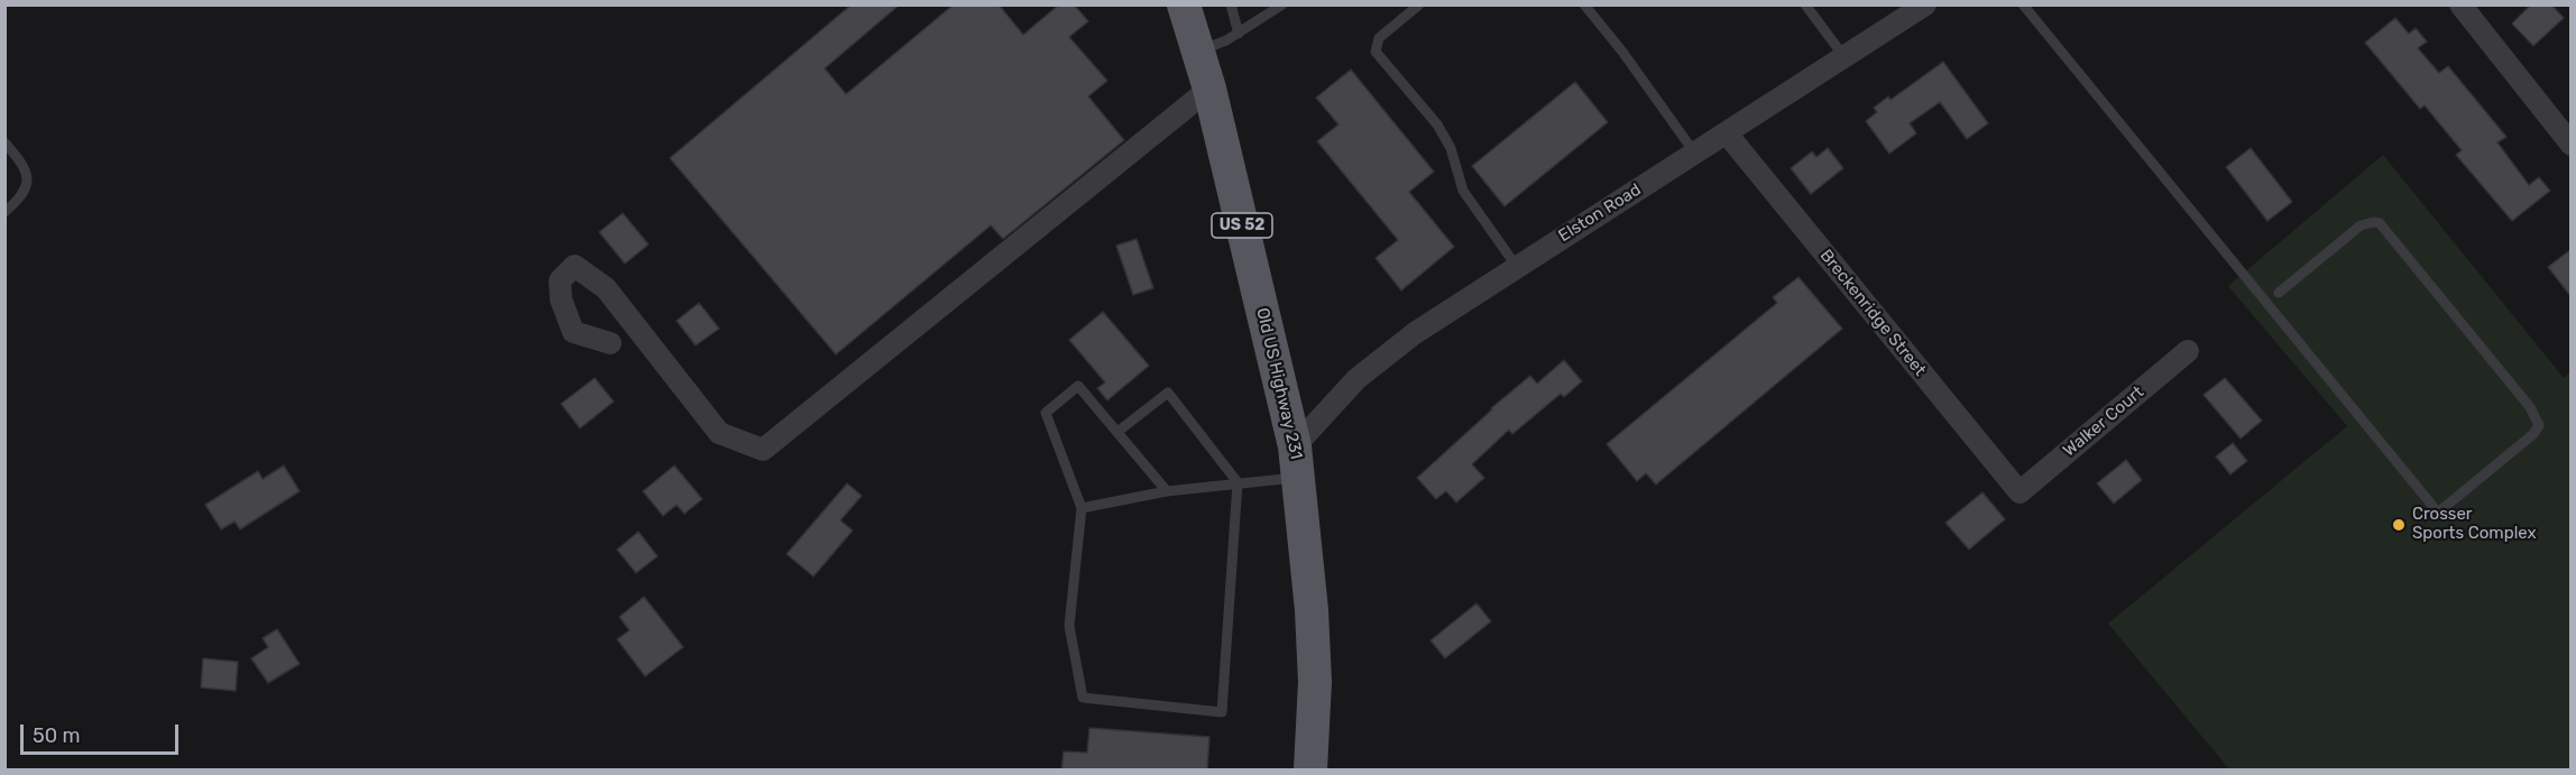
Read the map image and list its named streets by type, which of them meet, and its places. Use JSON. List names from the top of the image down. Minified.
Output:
{"streets":{"main road":["US 52","Old US Highway 231"],"street":["Elston Road","Breckenridge Street","Walker Court"]},"crossings":[["Elston Road","Breckenridge Street"],["Elston Road","Old US Highway 231"],["Breckenridge Street","Walker Court"]],"places":["Crosser Sports Complex"],"scale_bar":"50 m"}
